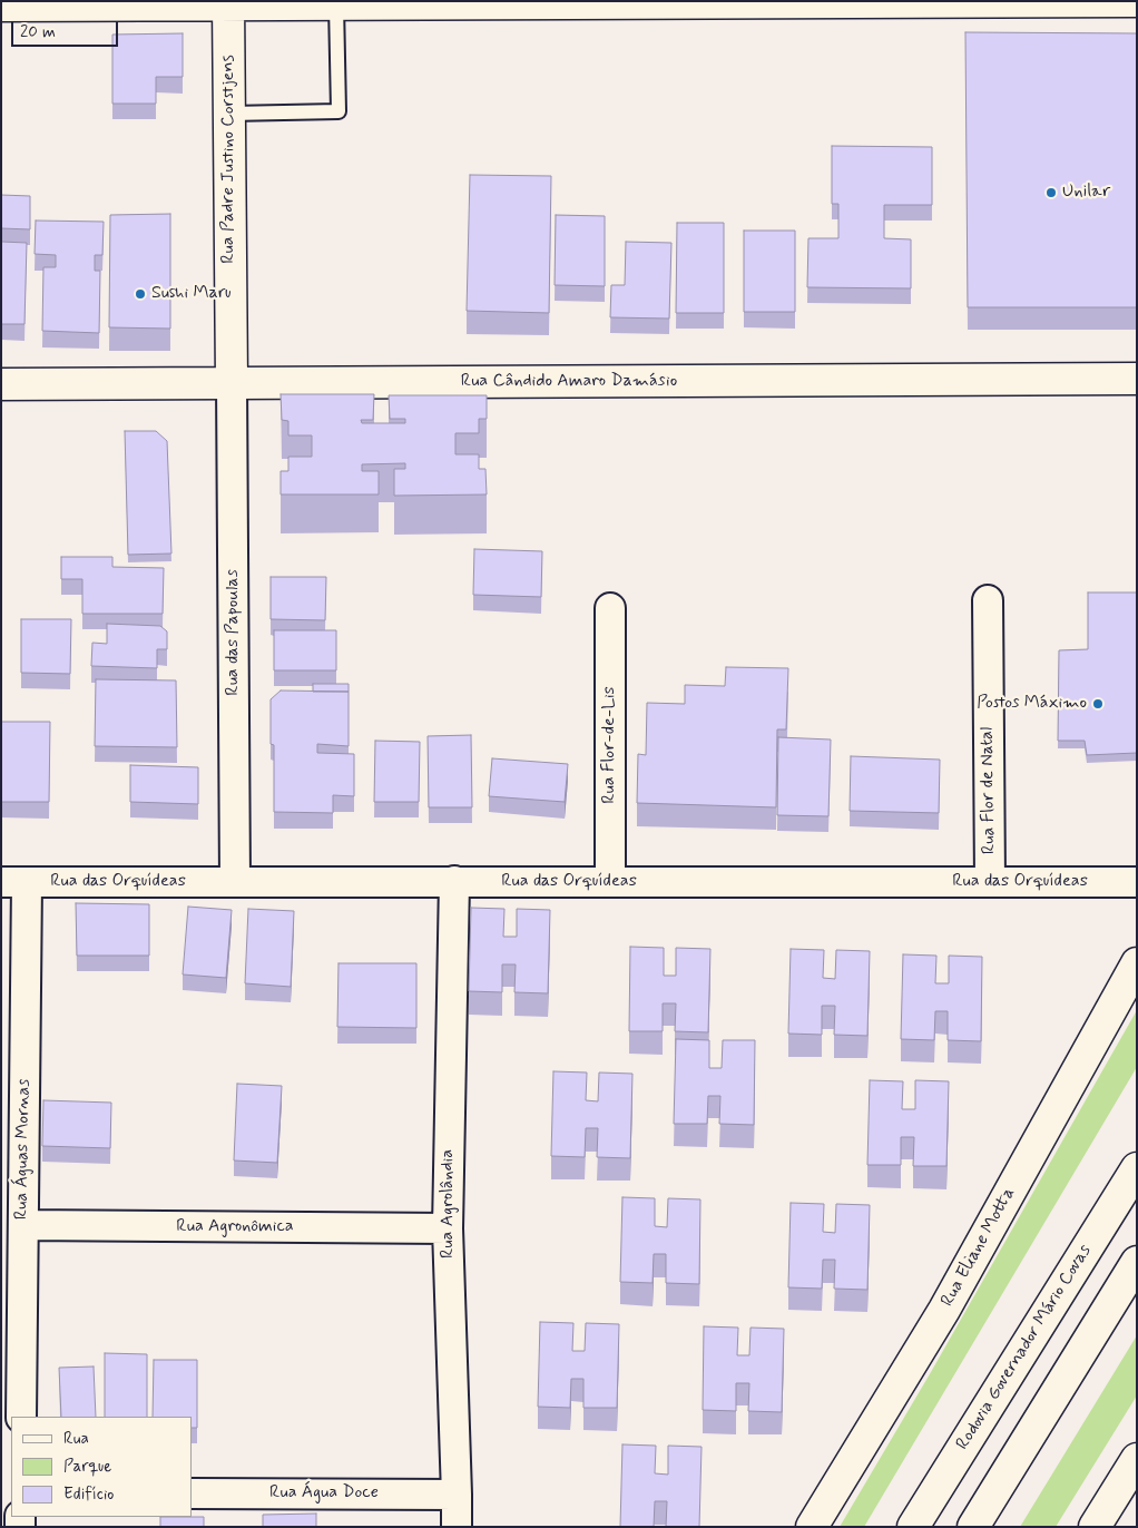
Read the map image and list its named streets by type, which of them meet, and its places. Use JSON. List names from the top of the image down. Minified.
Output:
{"streets":{"main road":["Rua Padre Justino Corstjens","Rua Cândido Amaro Damásio","Rua Eliane Motta","Rodovia Governador Mário Covas"],"street":["Rua das Papoulas","Rua Flor-de-Lis","Rua Flor de Natal","Rua das Orquídeas","Rua Águas Mornas","Rua Agrolândia","Rua Agronômica","Rua Água Doce"]},"crossings":[["Rua Padre Justino Corstjens","Rua Cândido Amaro Damásio"],["Rua Padre Justino Corstjens","Rua das Papoulas"],["Rua Cândido Amaro Damásio","Rua das Papoulas"],["Rua das Papoulas","Rua das Orquídeas"],["Rua Flor-de-Lis","Rua das Orquídeas"],["Rua Flor de Natal","Rua das Orquídeas"],["Rua das Orquídeas","Rua Águas Mornas"],["Rua das Orquídeas","Rua Agrolândia"],["Rua Águas Mornas","Rua Agronômica"],["Rua Agrolândia","Rua Agronômica"],["Rua Agrolândia","Rua Água Doce"]],"places":["Unilar","Sushi Maru","Postos Máximo"],"legend":["Rua","Parque","Edifício"],"scale_bar":"20 m"}
